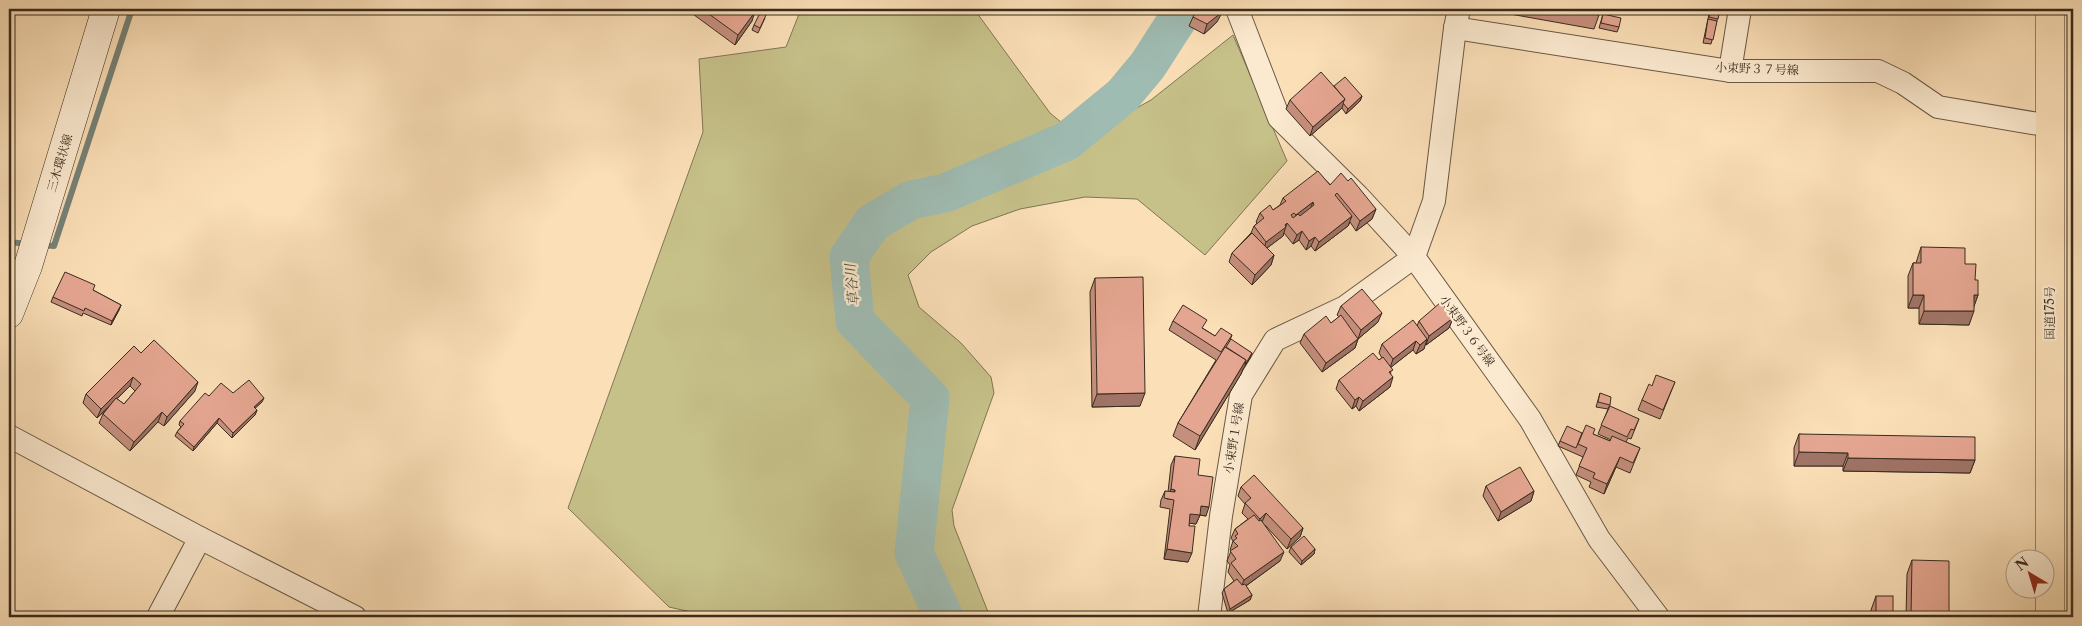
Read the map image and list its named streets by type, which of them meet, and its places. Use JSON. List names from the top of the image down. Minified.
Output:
{"streets":{"highway":["国道175号"],"main road":["三木環状線"],"street":["小束野３７号線","小束野３６号線","小束野１号線"]},"crossings":[["小束野３７号線","国道175号"],["小束野３６号線","小束野１号線"]],"water":["草谷川"],"north":"top left"}
